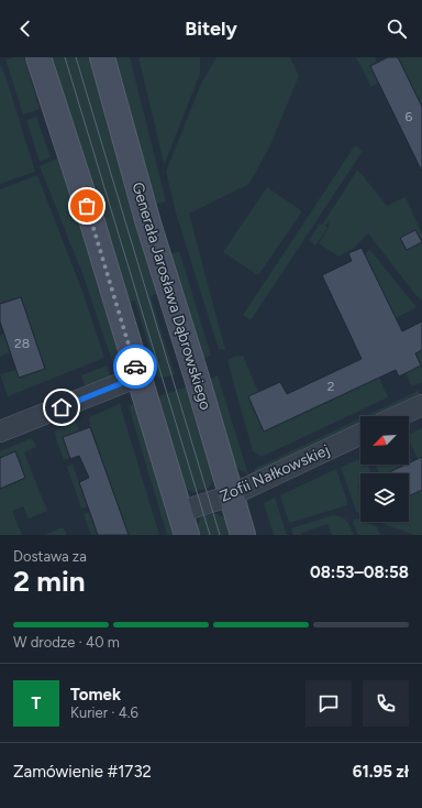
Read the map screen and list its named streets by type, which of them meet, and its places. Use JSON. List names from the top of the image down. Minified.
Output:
{"streets":{"main road":["Generała Jarosława Dąbrowskiego"],"street":["Zofii Nałkowskiej"]},"crossings":[["Generała Jarosława Dąbrowskiego","Zofii Nałkowskiej"]],"house_numbers":["6","28","2"],"north":"bottom left","page":{"header":"Bitely","heading":["2 min","Dostawa za","08:53–08:58"],"panel":["Tomek","Kurier · 4.6","Zamówienie #1732","61.95 zł"],"bar":"W drodze · 40 m","round":"T"}}
